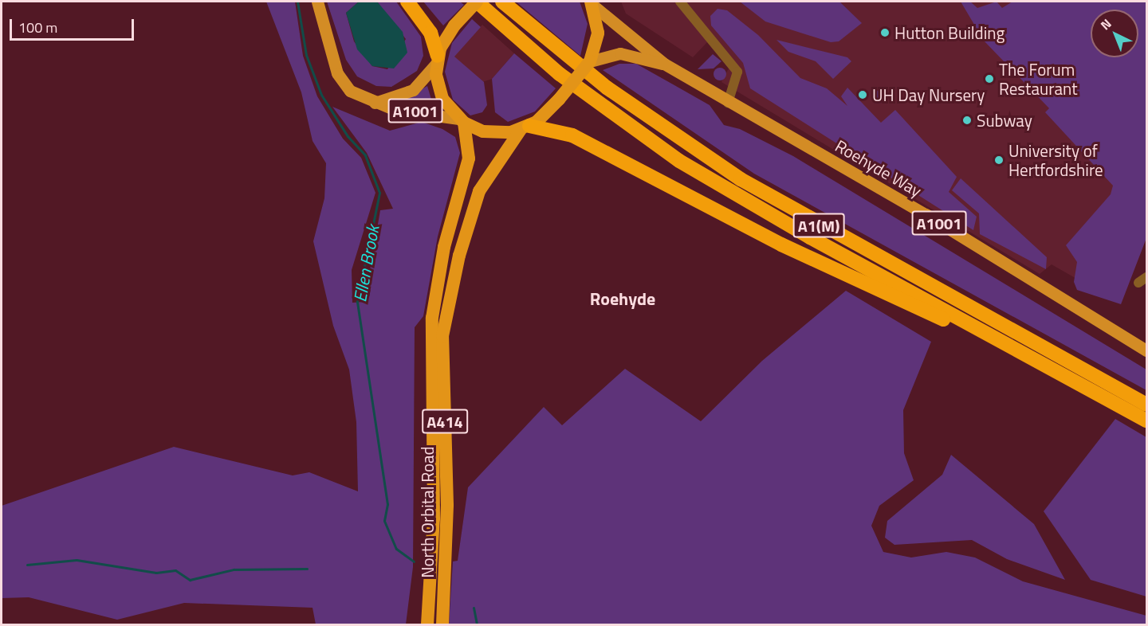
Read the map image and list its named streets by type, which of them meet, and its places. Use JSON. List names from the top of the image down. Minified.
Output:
{"streets":{"highway":["A1(M)","A414","North Orbital Road"],"main road":["A1001","Roehyde Way"]},"crossings":[["A1001","North Orbital Road"],["Roehyde Way","North Orbital Road"]],"districts":["Roehyde"],"water":["Ellen Brook"],"places":["Hutton Building","The Forum Restaurant","UH Day Nursery","Subway","University of Hertfordshire"],"scale_bar":"100 m","north":"top left"}
